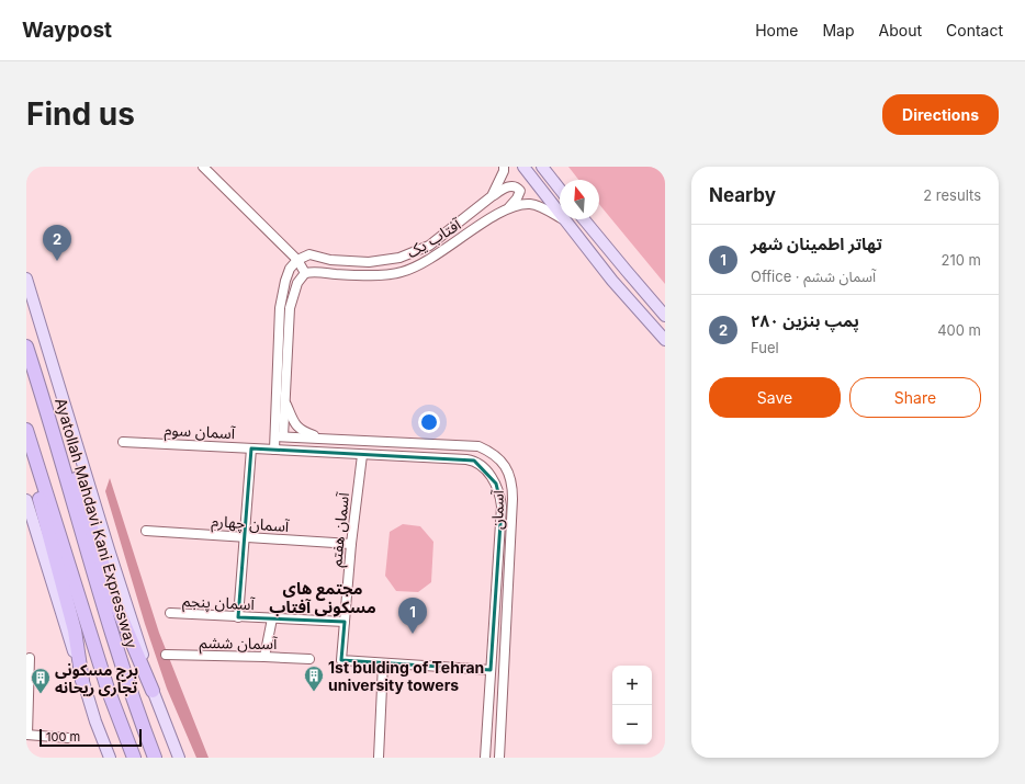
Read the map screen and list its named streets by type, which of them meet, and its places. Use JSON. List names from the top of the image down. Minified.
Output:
{"streets":{"highway":["Ayatollah Mahdavi Kani Expressway"],"street":["آفتاب یک","آسمان سوم","آسمان","آسمان چهارم","آسمان هفتم","آسمان پنجم","آسمان ششم"]},"crossings":[["آسمان سوم","آسمان"],["آسمان","آسمان هفتم"],["آسمان چهارم","آسمان هفتم"],["آسمان هفتم","آسمان پنجم"]],"districts":["مجتمع های مسکونی آفتاب"],"places":{"building":["1st bulding of Tehran university towers","برج مسکونی تجاری ریحانه"]},"scale_bar":"100 m","north":"top","page":{"header":"Waypost","nav":["Home","Map","About","Contact"],"buttons":["Directions",["Save","Share"]],"title":"Find us","heading":["Nearby","2 results"],"list":[{"mark":"1","name":"تهاتر اطمینان شهر","note":"Office · آسمان ششم","value":"210 m"},{"mark":"2","name":"پمپ بنزین ۲۸۰","note":"Fuel","value":"400 m"}],"pins":["2","1"],"map_buttons":["+","−"],"scale":"100 m"}}
